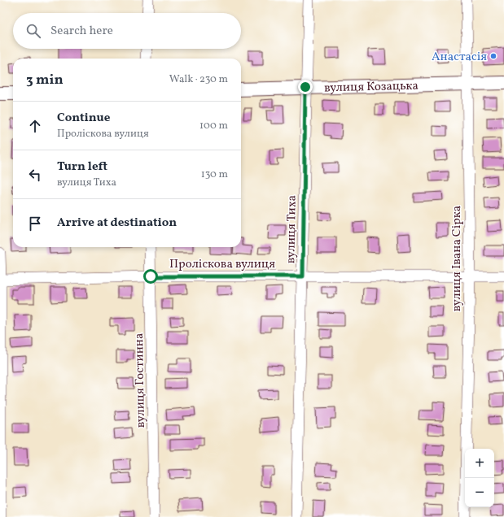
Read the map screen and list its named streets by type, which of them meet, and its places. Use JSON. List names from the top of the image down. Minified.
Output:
{"streets":{"street":["вулиця Козацька","вулиця Тиха","вулиця Івана Сірка","Проліскова вулиця","вулиця Гостинна"]},"crossings":[["вулиця Козацька","вулиця Тиха"],["вулиця Козацька","вулиця Івана Сірка"],["вулиця Тиха","Проліскова вулиця"],["вулиця Івана Сірка","Проліскова вулиця"],["Проліскова вулиця","вулиця Гостинна"]],"places":["Анастасія"],"page":{"search":"Search here","heading":["3 min","Walk · 230 m"],"list":[["Continue","Проліскова вулиця","100 m"],["Turn left","вулиця Тиха","130 m"],"Arrive at destination"],"map_buttons":["+","−"]}}
